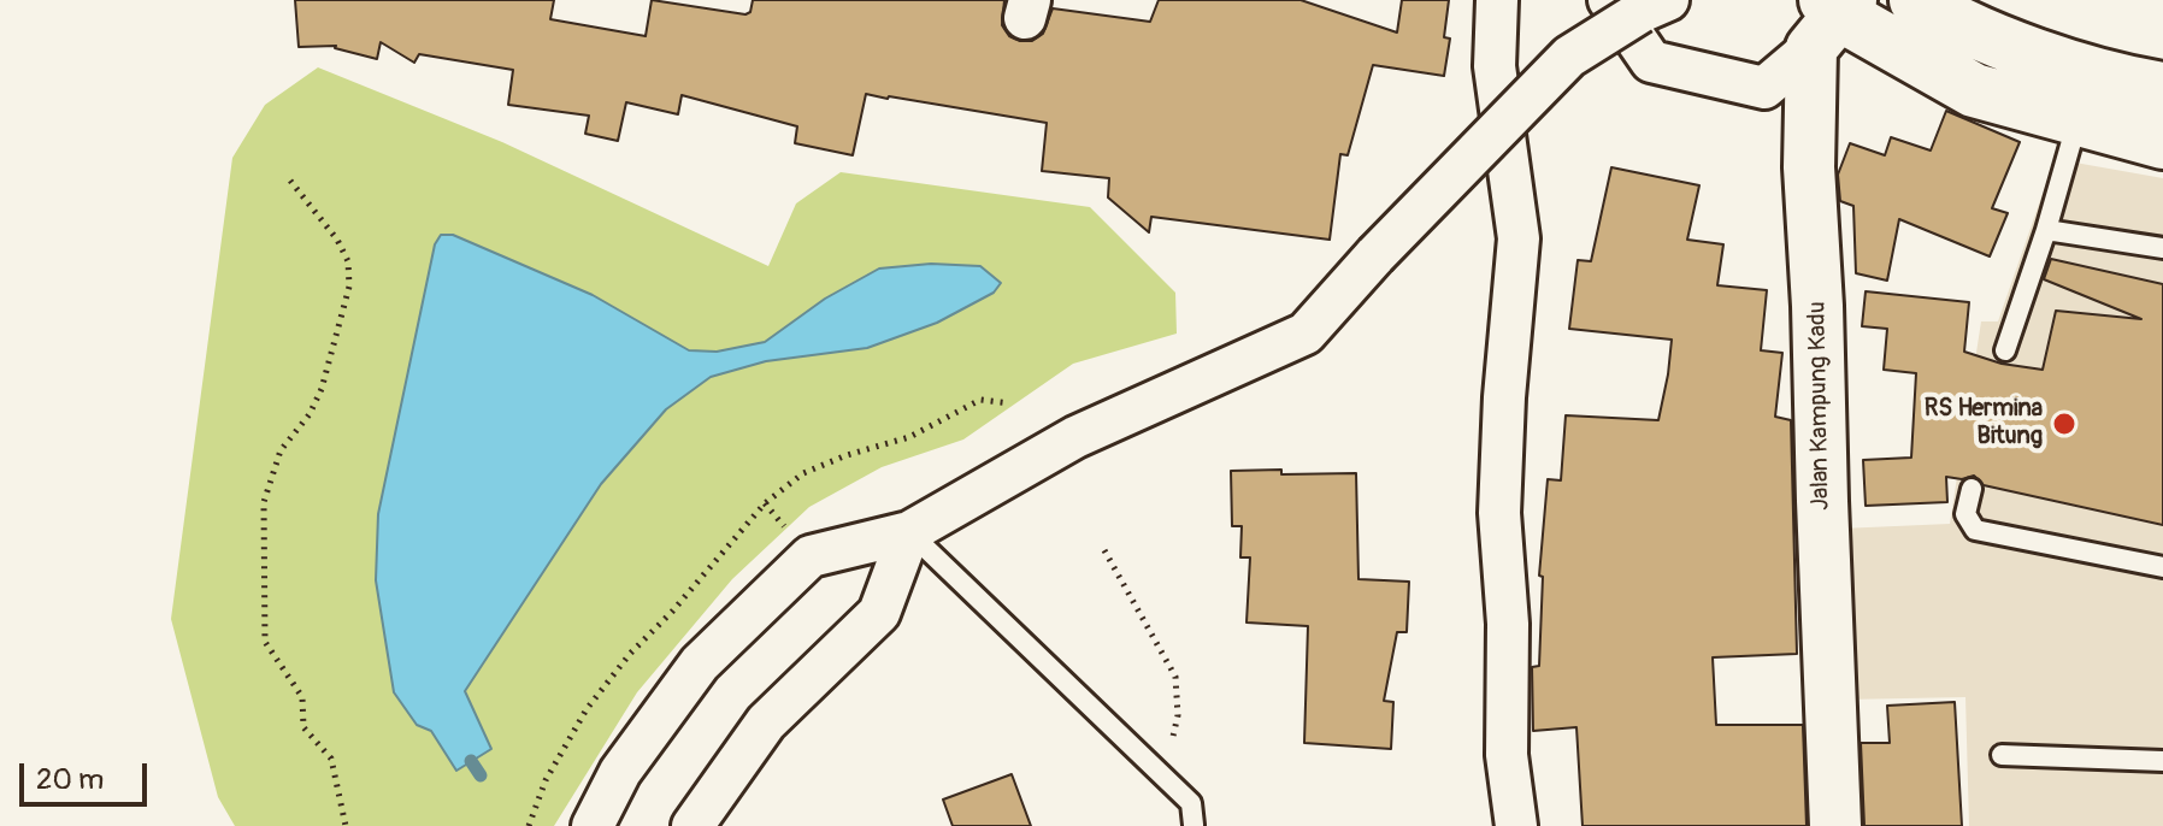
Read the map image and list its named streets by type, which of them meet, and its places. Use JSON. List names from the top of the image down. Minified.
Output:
{"streets":{"street":["Jalan Kampung Kadu"]},"places":["RS Hermina Bitung"],"scale_bar":"20 m"}
